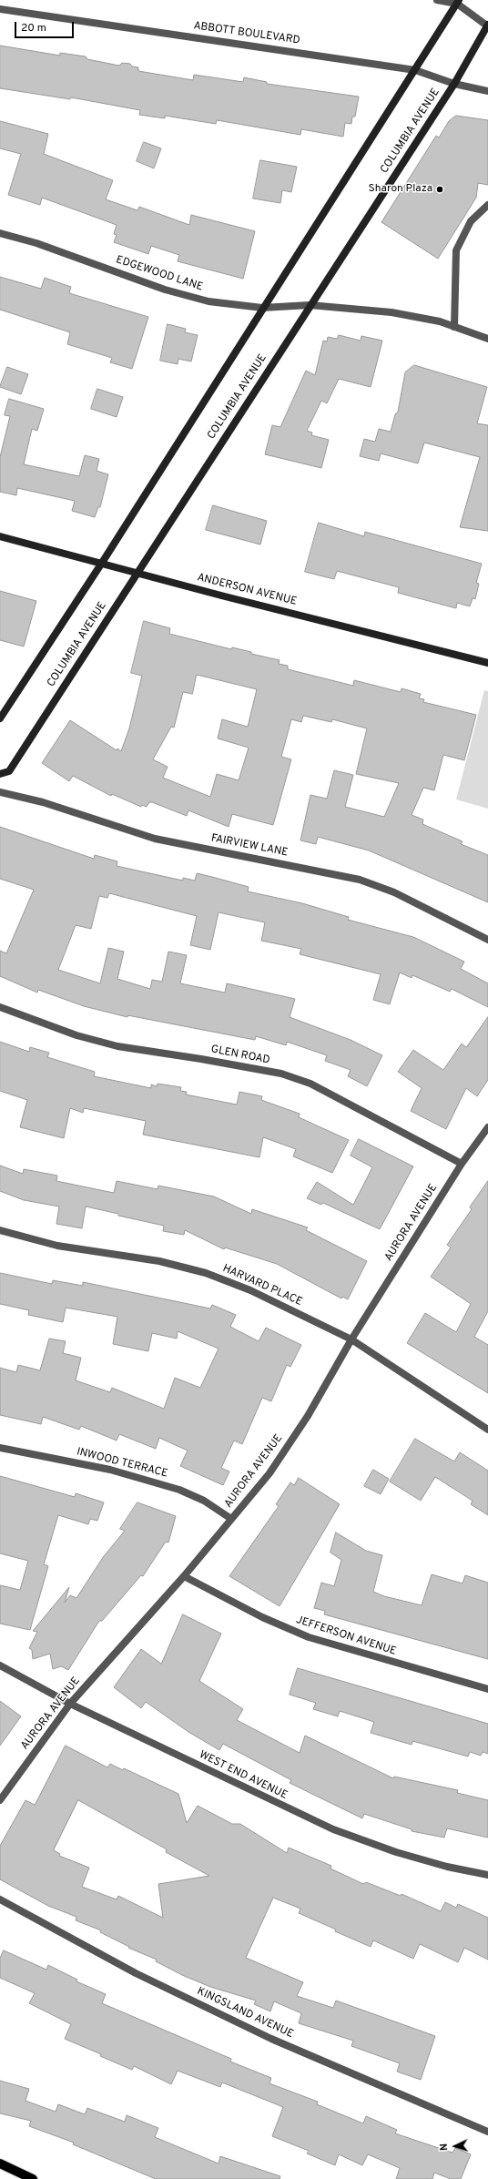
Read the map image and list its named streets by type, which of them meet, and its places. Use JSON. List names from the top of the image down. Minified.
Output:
{"streets":{"street":["ABBOTT BOULEVARD","COLUMBIA AVENUE","EDGEWOOD LANE","ANDERSON AVENUE","FAIRVIEW LANE","GLEN ROAD","AURORA AVENUE","HARVARD PLACE","INWOOD TERRACE","JEFFERSON AVENUE","WEST END AVENUE","KINGSLAND AVENUE"]},"crossings":[["ABBOTT BOULEVARD","COLUMBIA AVENUE"],["COLUMBIA AVENUE","EDGEWOOD LANE"],["COLUMBIA AVENUE","ANDERSON AVENUE"],["GLEN ROAD","AURORA AVENUE"],["AURORA AVENUE","HARVARD PLACE"],["AURORA AVENUE","INWOOD TERRACE"],["AURORA AVENUE","JEFFERSON AVENUE"],["AURORA AVENUE","WEST END AVENUE"]],"places":["Sharon Plaza"],"scale_bar":"20 m","north":"left"}
